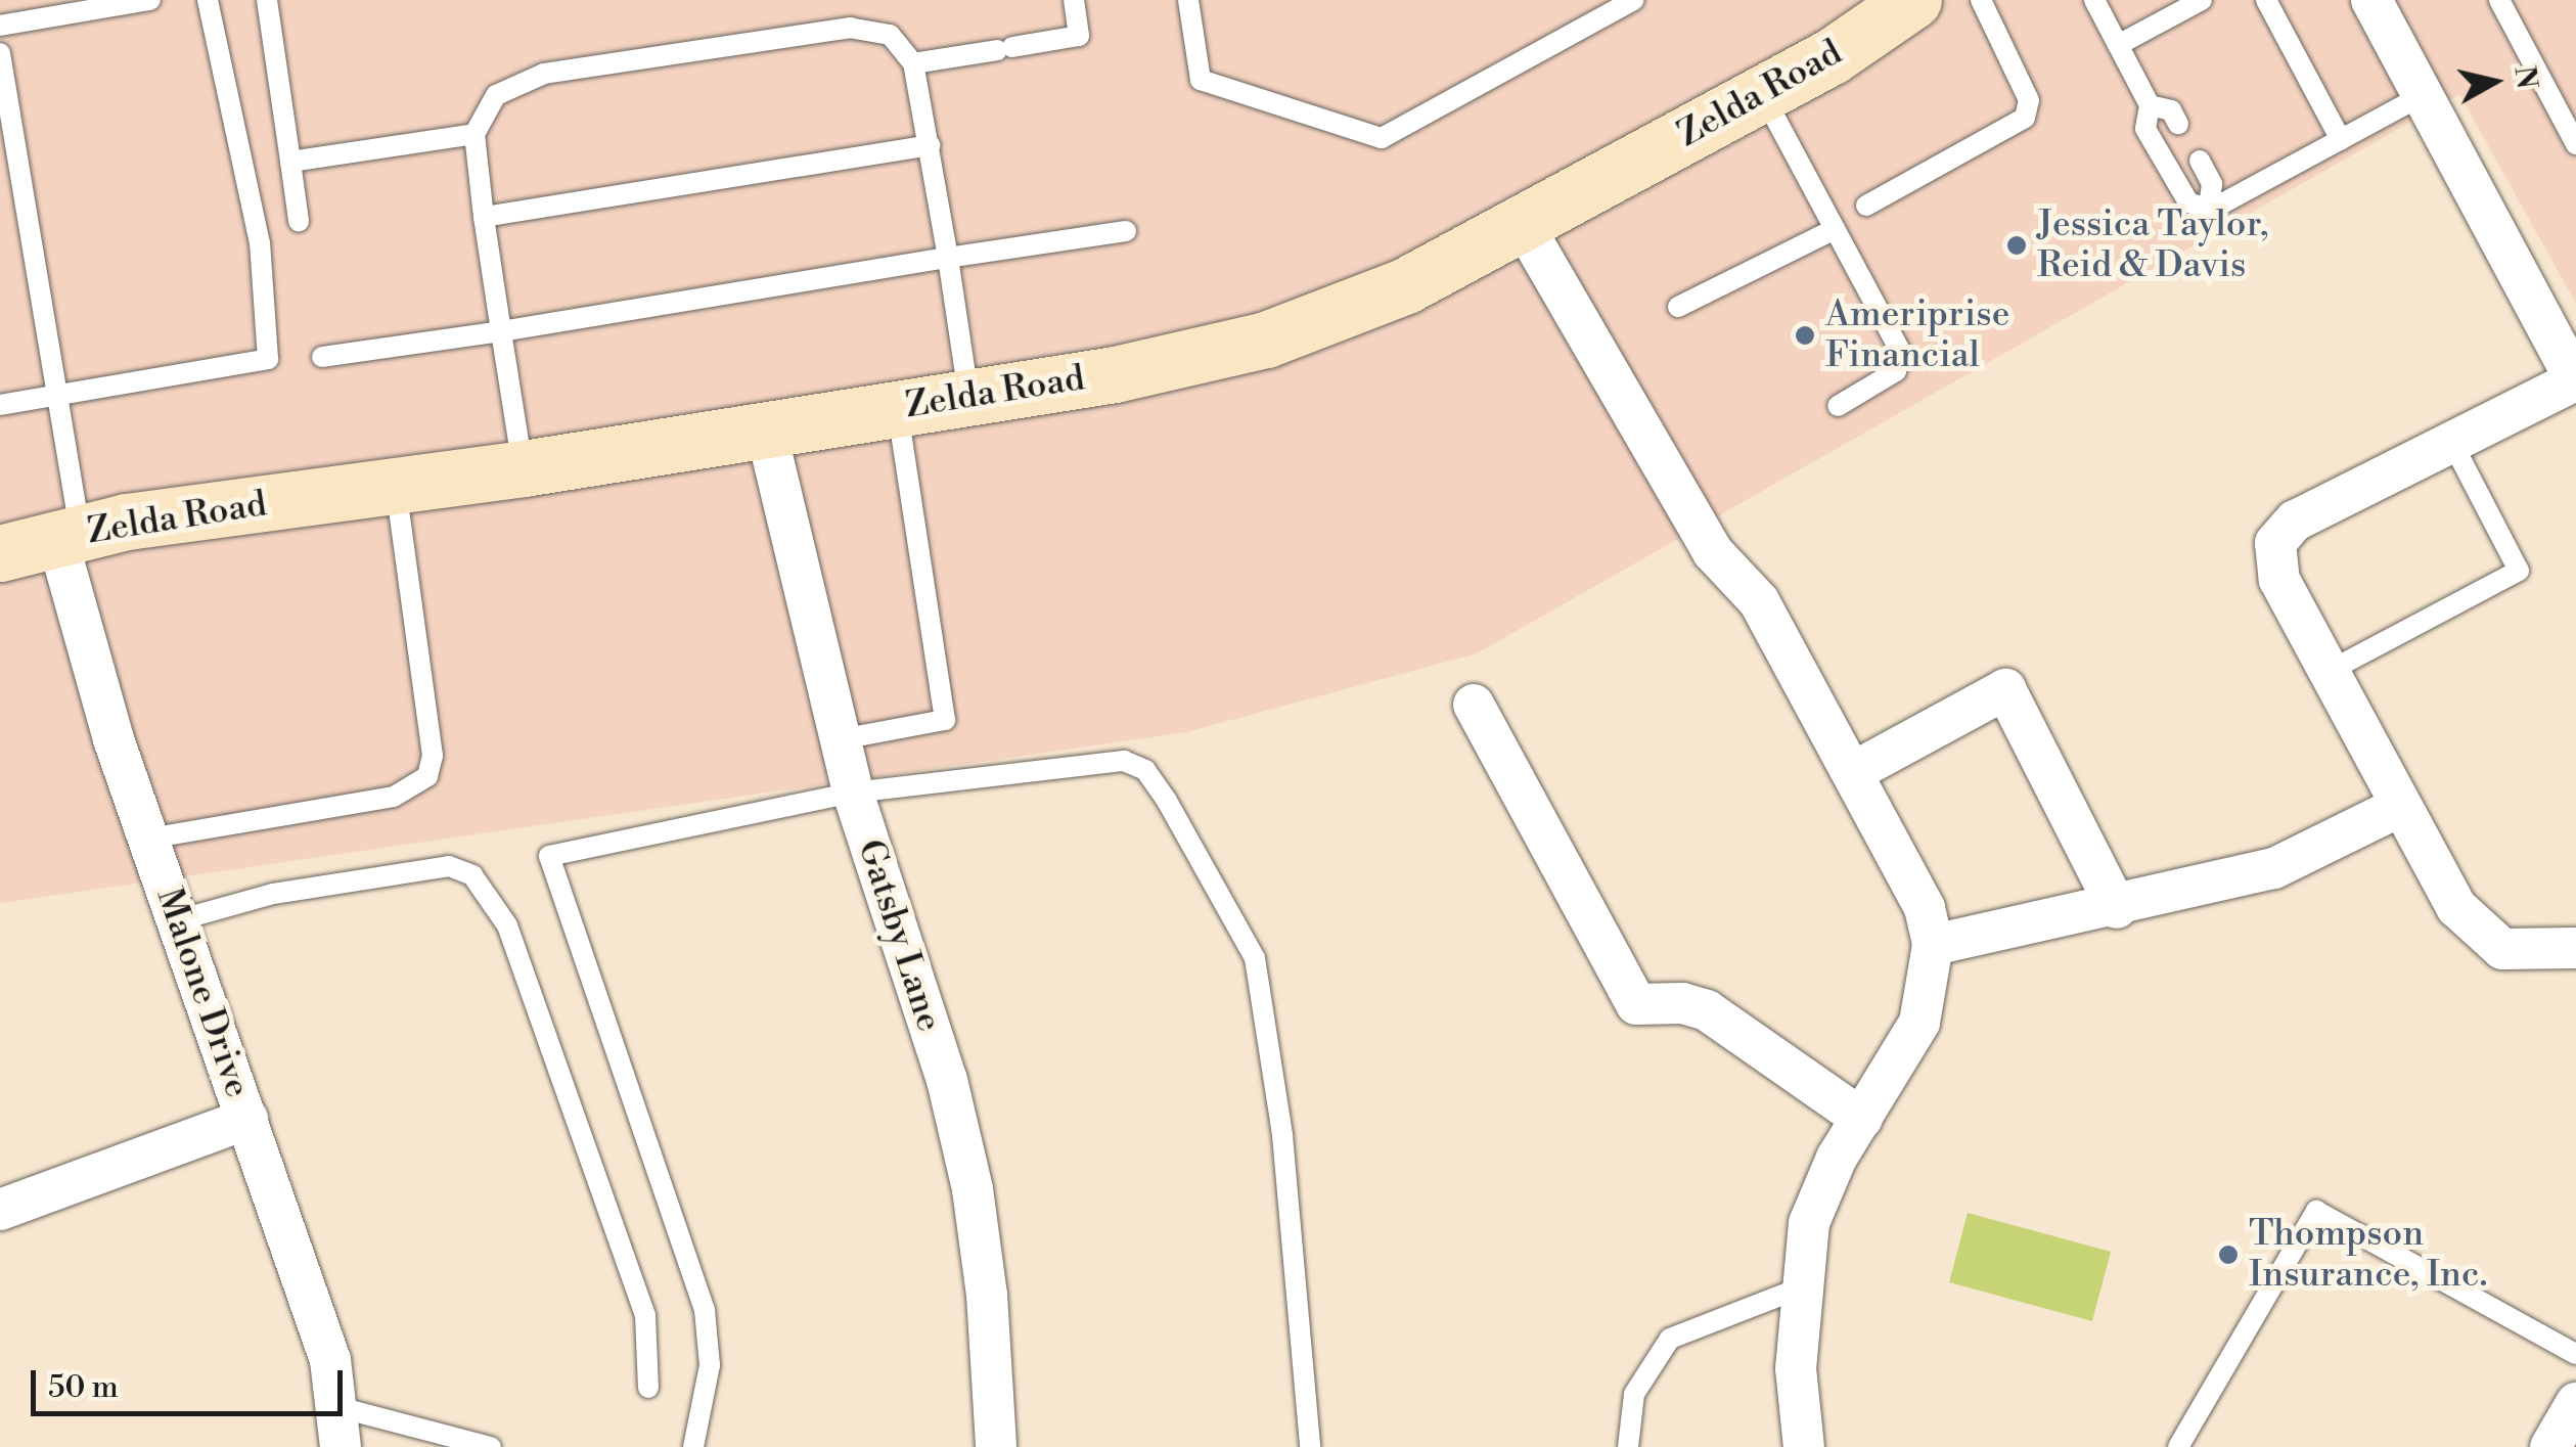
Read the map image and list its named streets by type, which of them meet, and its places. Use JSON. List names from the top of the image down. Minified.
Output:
{"streets":{"main road":["Zelda Road"],"street":["Gatsby Lane","Malone Drive"]},"crossings":[["Zelda Road","Gatsby Lane"],["Zelda Road","Malone Drive"]],"places":["Jessica Taylor, Reid & Davis","Ameriprise Financial","Thompson Insurance, Inc."],"scale_bar":"50 m","north":"right"}
